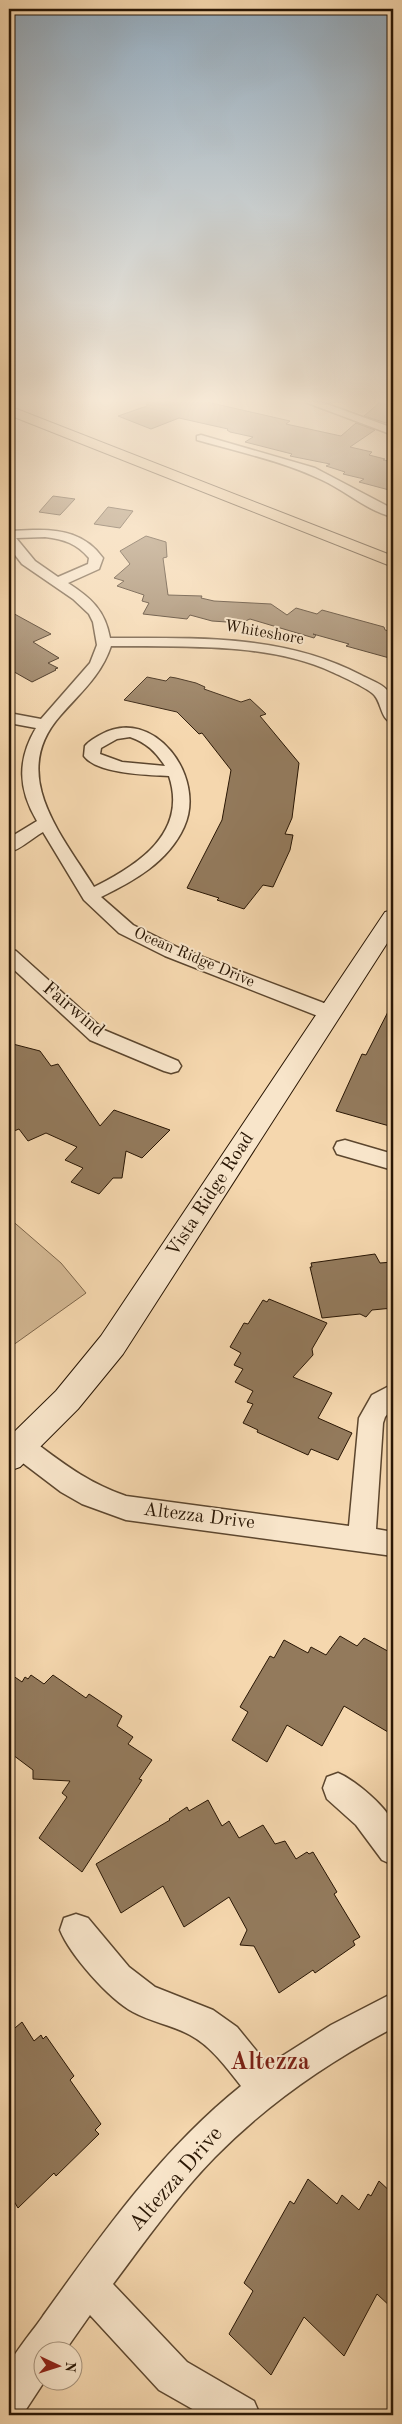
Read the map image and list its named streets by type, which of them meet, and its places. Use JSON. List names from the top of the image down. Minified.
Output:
{"streets":{"street":["Whiteshore","Ocean Ridge Drive","Fairwind","Vista Ridge Road","Altezza Drive"]},"crossings":[["Whiteshore","Ocean Ridge Drive"],["Ocean Ridge Drive","Vista Ridge Road"],["Vista Ridge Road","Altezza Drive"]],"districts":["Altezza"],"north":"right"}
